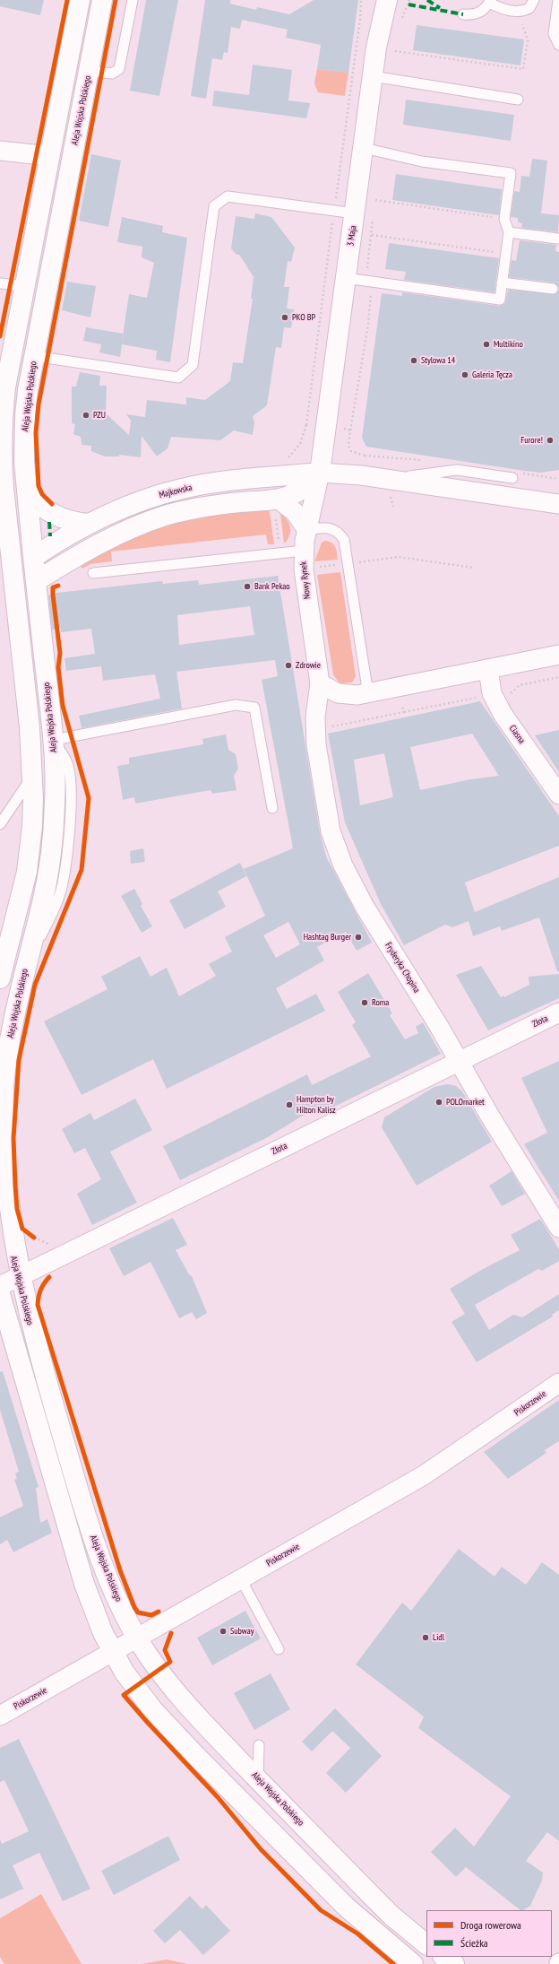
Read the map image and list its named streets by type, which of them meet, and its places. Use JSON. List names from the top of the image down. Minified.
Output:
{"streets":{"main road":["Aleja Wojska Polskiego","3 Maja","Majkowska"],"street":["Nowy Rynek","Ciasna","Fryderyka Chopina","Złota","Piskorzewie"]},"crossings":[["Aleja Wojska Polskiego","Majkowska"],["Aleja Wojska Polskiego","Złota"],["Aleja Wojska Polskiego","Piskorzewie"],["3 Maja","Majkowska"],["3 Maja","Nowy Rynek"],["Majkowska","Nowy Rynek"],["Nowy Rynek","Fryderyka Chopina"],["Fryderyka Chopina","Złota"]],"places":["PKO BP","Multikino","Stylowa 14","Galeria Tęcza","PZU","Furore!","Bank Pekao","Zdrowie","Hashtag Burger","Roma","POLOmarket","Hampton by Hilton Kalisz","Subway","Lidl"],"legend":["Droga rowerowa","Ścieżka"]}
